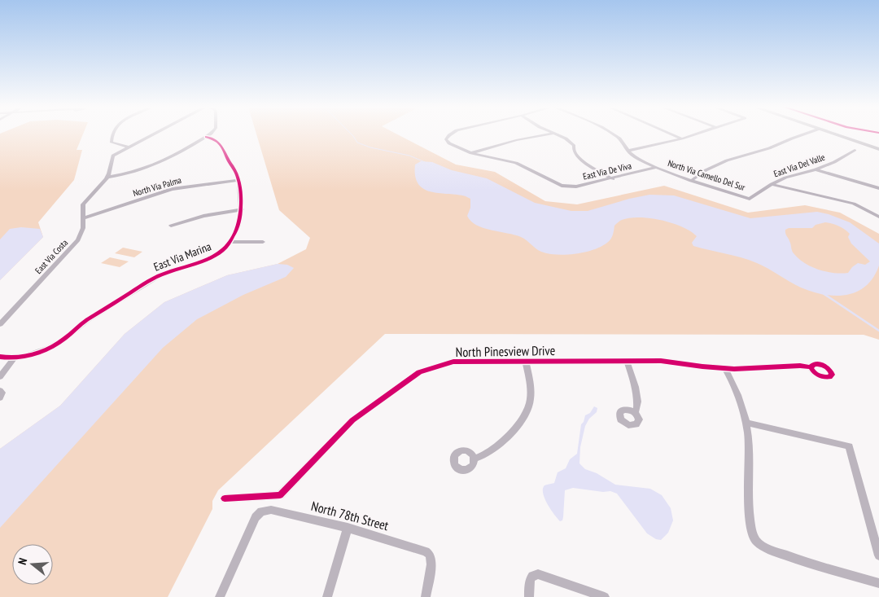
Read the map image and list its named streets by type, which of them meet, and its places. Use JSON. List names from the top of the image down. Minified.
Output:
{"streets":{"street":["East Via Del Valle","East Via De Viva","North Via Camello Del Sur","North Via Palma","East Via Costa","East Via Marina","North Pinesview Drive","North 78th Street"]},"crossings":[["East Via Del Valle","North Via Camello Del Sur"],["East Via De Viva","North Via Camello Del Sur"],["North Via Palma","East Via Costa"],["North Via Palma","East Via Marina"]],"north":"left"}
